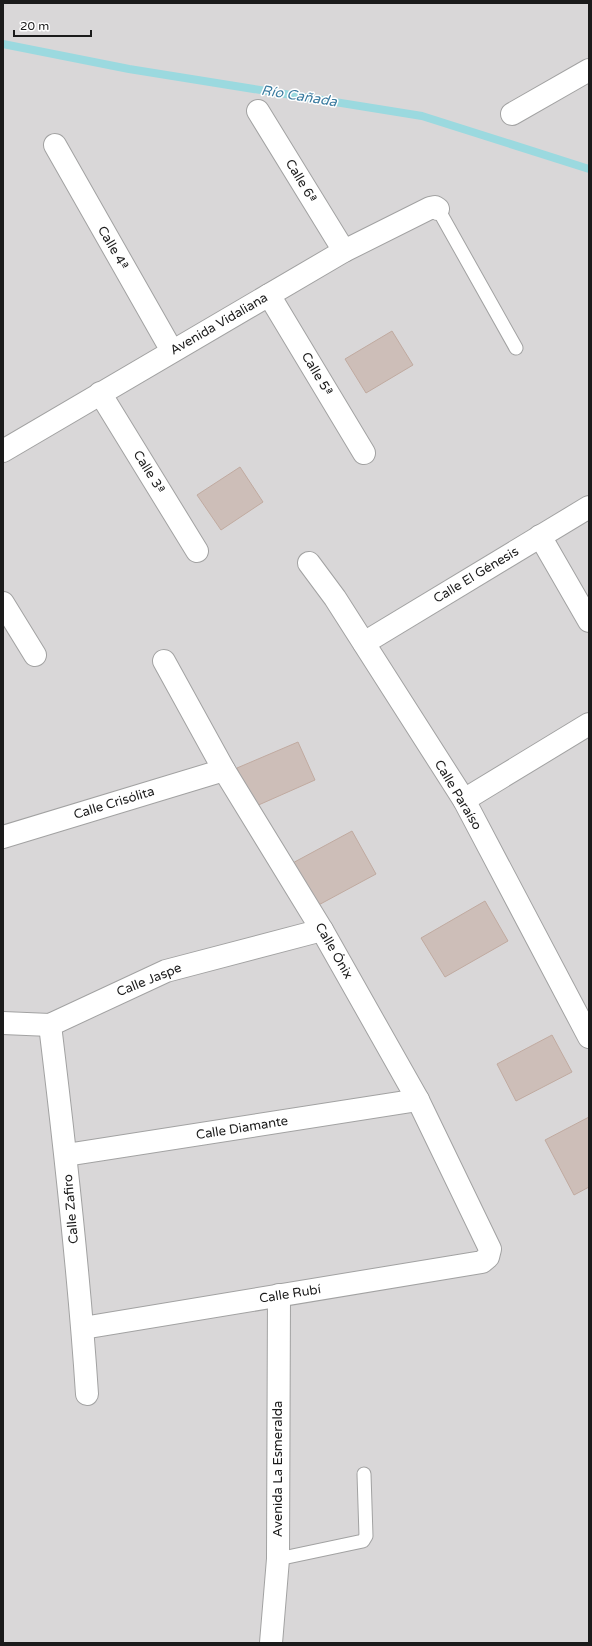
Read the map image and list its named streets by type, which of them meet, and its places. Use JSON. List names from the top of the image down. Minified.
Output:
{"streets":{"street":["Calle 6ª","Calle 4ª","Avenida Vidaliana","Calle 5ª","Calle 3ª","Calle El Génesis","Calle Paraíso","Calle Crisólita","Calle Ónix","Calle Jaspe","Calle Diamante","Calle Zafiro","Calle Rubí","Avenida La Esmeralda"]},"crossings":[["Calle 6ª","Avenida Vidaliana"],["Calle 4ª","Avenida Vidaliana"],["Avenida Vidaliana","Calle 5ª"],["Avenida Vidaliana","Calle 3ª"],["Calle El Génesis","Calle Paraíso"],["Calle Crisólita","Calle Ónix"],["Calle Ónix","Calle Jaspe"],["Calle Ónix","Calle Diamante"],["Calle Ónix","Calle Rubí"],["Calle Jaspe","Calle Zafiro"],["Calle Diamante","Calle Zafiro"],["Calle Zafiro","Calle Rubí"],["Calle Rubí","Avenida La Esmeralda"]],"water":["Río Cañada"],"scale_bar":"20 m"}
